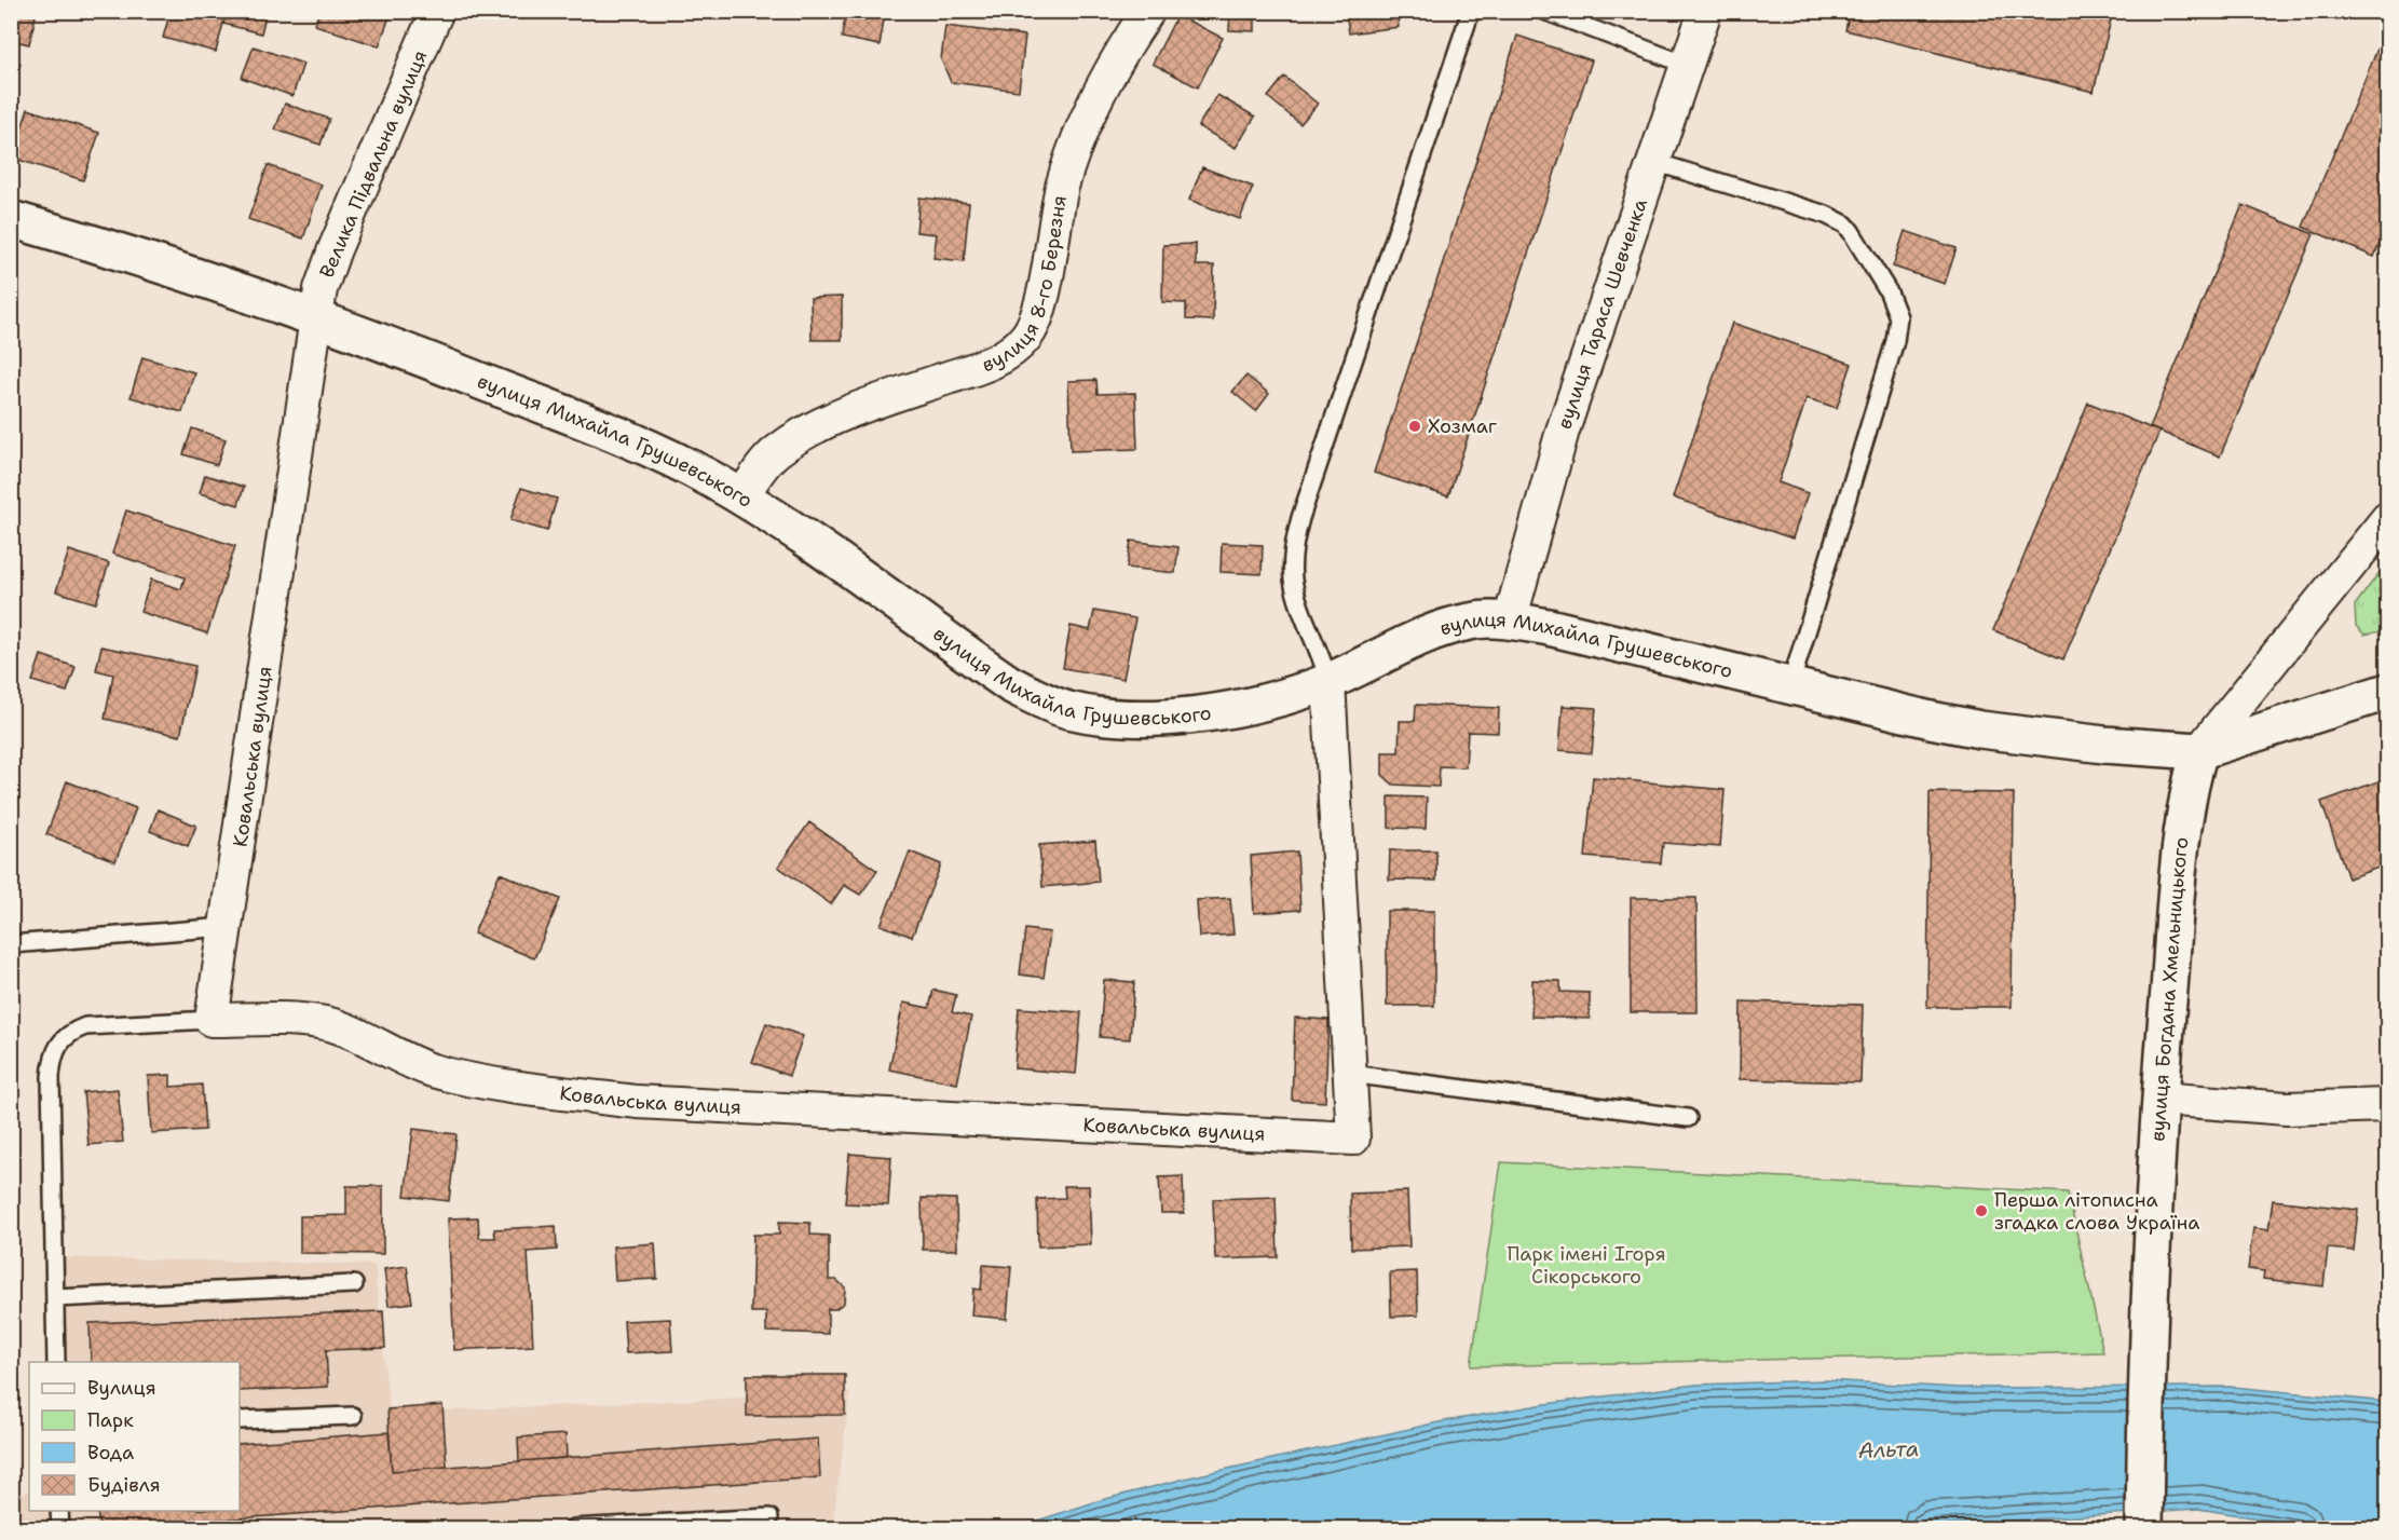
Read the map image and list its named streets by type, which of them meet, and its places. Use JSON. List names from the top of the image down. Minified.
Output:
{"streets":{"main road":["вулиця Михайла Грушевського","вулиця Богдана Хмельницького"],"street":["Велика Підвальна вулиця","вулиця 8-го Березня","вулиця Тараса Шевченка","Ковальська вулиця"]},"crossings":[["Велика Підвальна вулиця","вулиця Михайла Грушевського"],["Велика Підвальна вулиця","Ковальська вулиця"],["вулиця 8-го Березня","вулиця Михайла Грушевського"],["вулиця Тараса Шевченка","вулиця Михайла Грушевського"],["вулиця Михайла Грушевського","Ковальська вулиця"],["вулиця Михайла Грушевського","вулиця Богдана Хмельницького"]],"water":["Альта"],"parks":["Парк імені Ігоря Сікорського"],"places":["Хозмаг","Перша літописна згадка слова Україна"],"legend":["Вулиця","Парк","Вода","Будівля"]}
